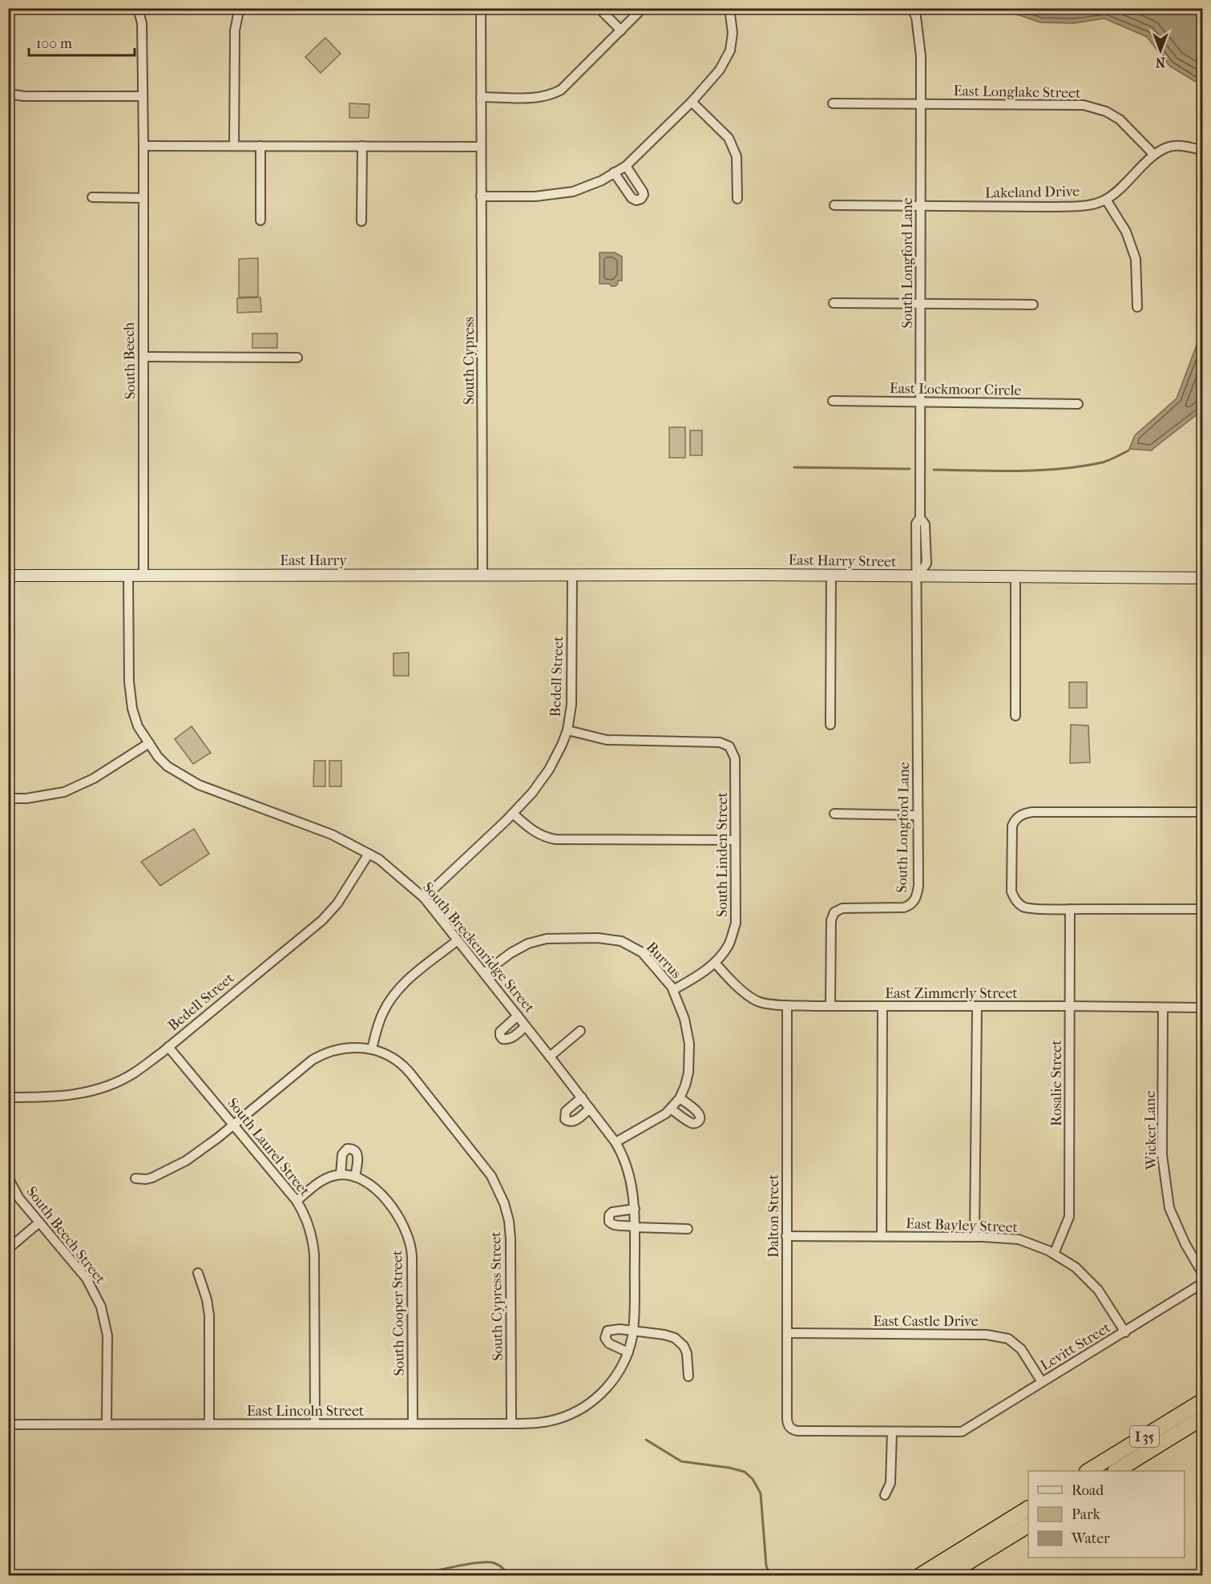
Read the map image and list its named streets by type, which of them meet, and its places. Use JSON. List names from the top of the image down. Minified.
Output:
{"streets":{"highway":["I 35"],"main road":["East Harry","East Harry Street"],"street":["East Longlake Street","Lakeland Drive","South Longford Lane","South Beech","South Cypress","East Lockmoor Circle","Bedell Street","South Linden Street","South Breckenridge Street","Burrus","East Zimmerly Street","Rosalie Street","Wicker Lane","South Laurel Street","Dalton Street","East Bayley Street","South Beech Street","South Cypress Street","South Cooper Street","East Castle Drive","Levitt Street","East Lincoln Street"]},"crossings":[["East Longlake Street","Lakeland Drive"],["East Longlake Street","South Longford Lane"],["Lakeland Drive","South Longford Lane"],["South Longford Lane","East Lockmoor Circle"],["South Longford Lane","East Harry Street"],["South Longford Lane","East Zimmerly Street"],["South Beech","East Harry"],["South Cypress","East Harry"],["South Cypress","East Harry Street"],["East Harry","East Harry Street"],["East Harry Street","Bedell Street"],["Bedell Street","South Linden Street"],["Bedell Street","South Breckenridge Street"],["Bedell Street","South Laurel Street"],["South Linden Street","Burrus"],["South Linden Street","East Zimmerly Street"],["South Breckenridge Street","Burrus"],["South Breckenridge Street","East Lincoln Street"],["East Zimmerly Street","Rosalie Street"],["East Zimmerly Street","Wicker Lane"],["East Zimmerly Street","Dalton Street"],["Rosalie Street","East Bayley Street"],["South Laurel Street","East Lincoln Street"],["Dalton Street","East Bayley Street"],["Dalton Street","East Castle Drive"],["Dalton Street","Levitt Street"],["East Bayley Street","Levitt Street"],["South Beech Street","East Lincoln Street"],["South Cypress Street","East Lincoln Street"],["South Cooper Street","East Lincoln Street"],["East Castle Drive","Levitt Street"]],"legend":["Road","Park","Water"],"scale_bar":"100 m","north":"bottom"}
